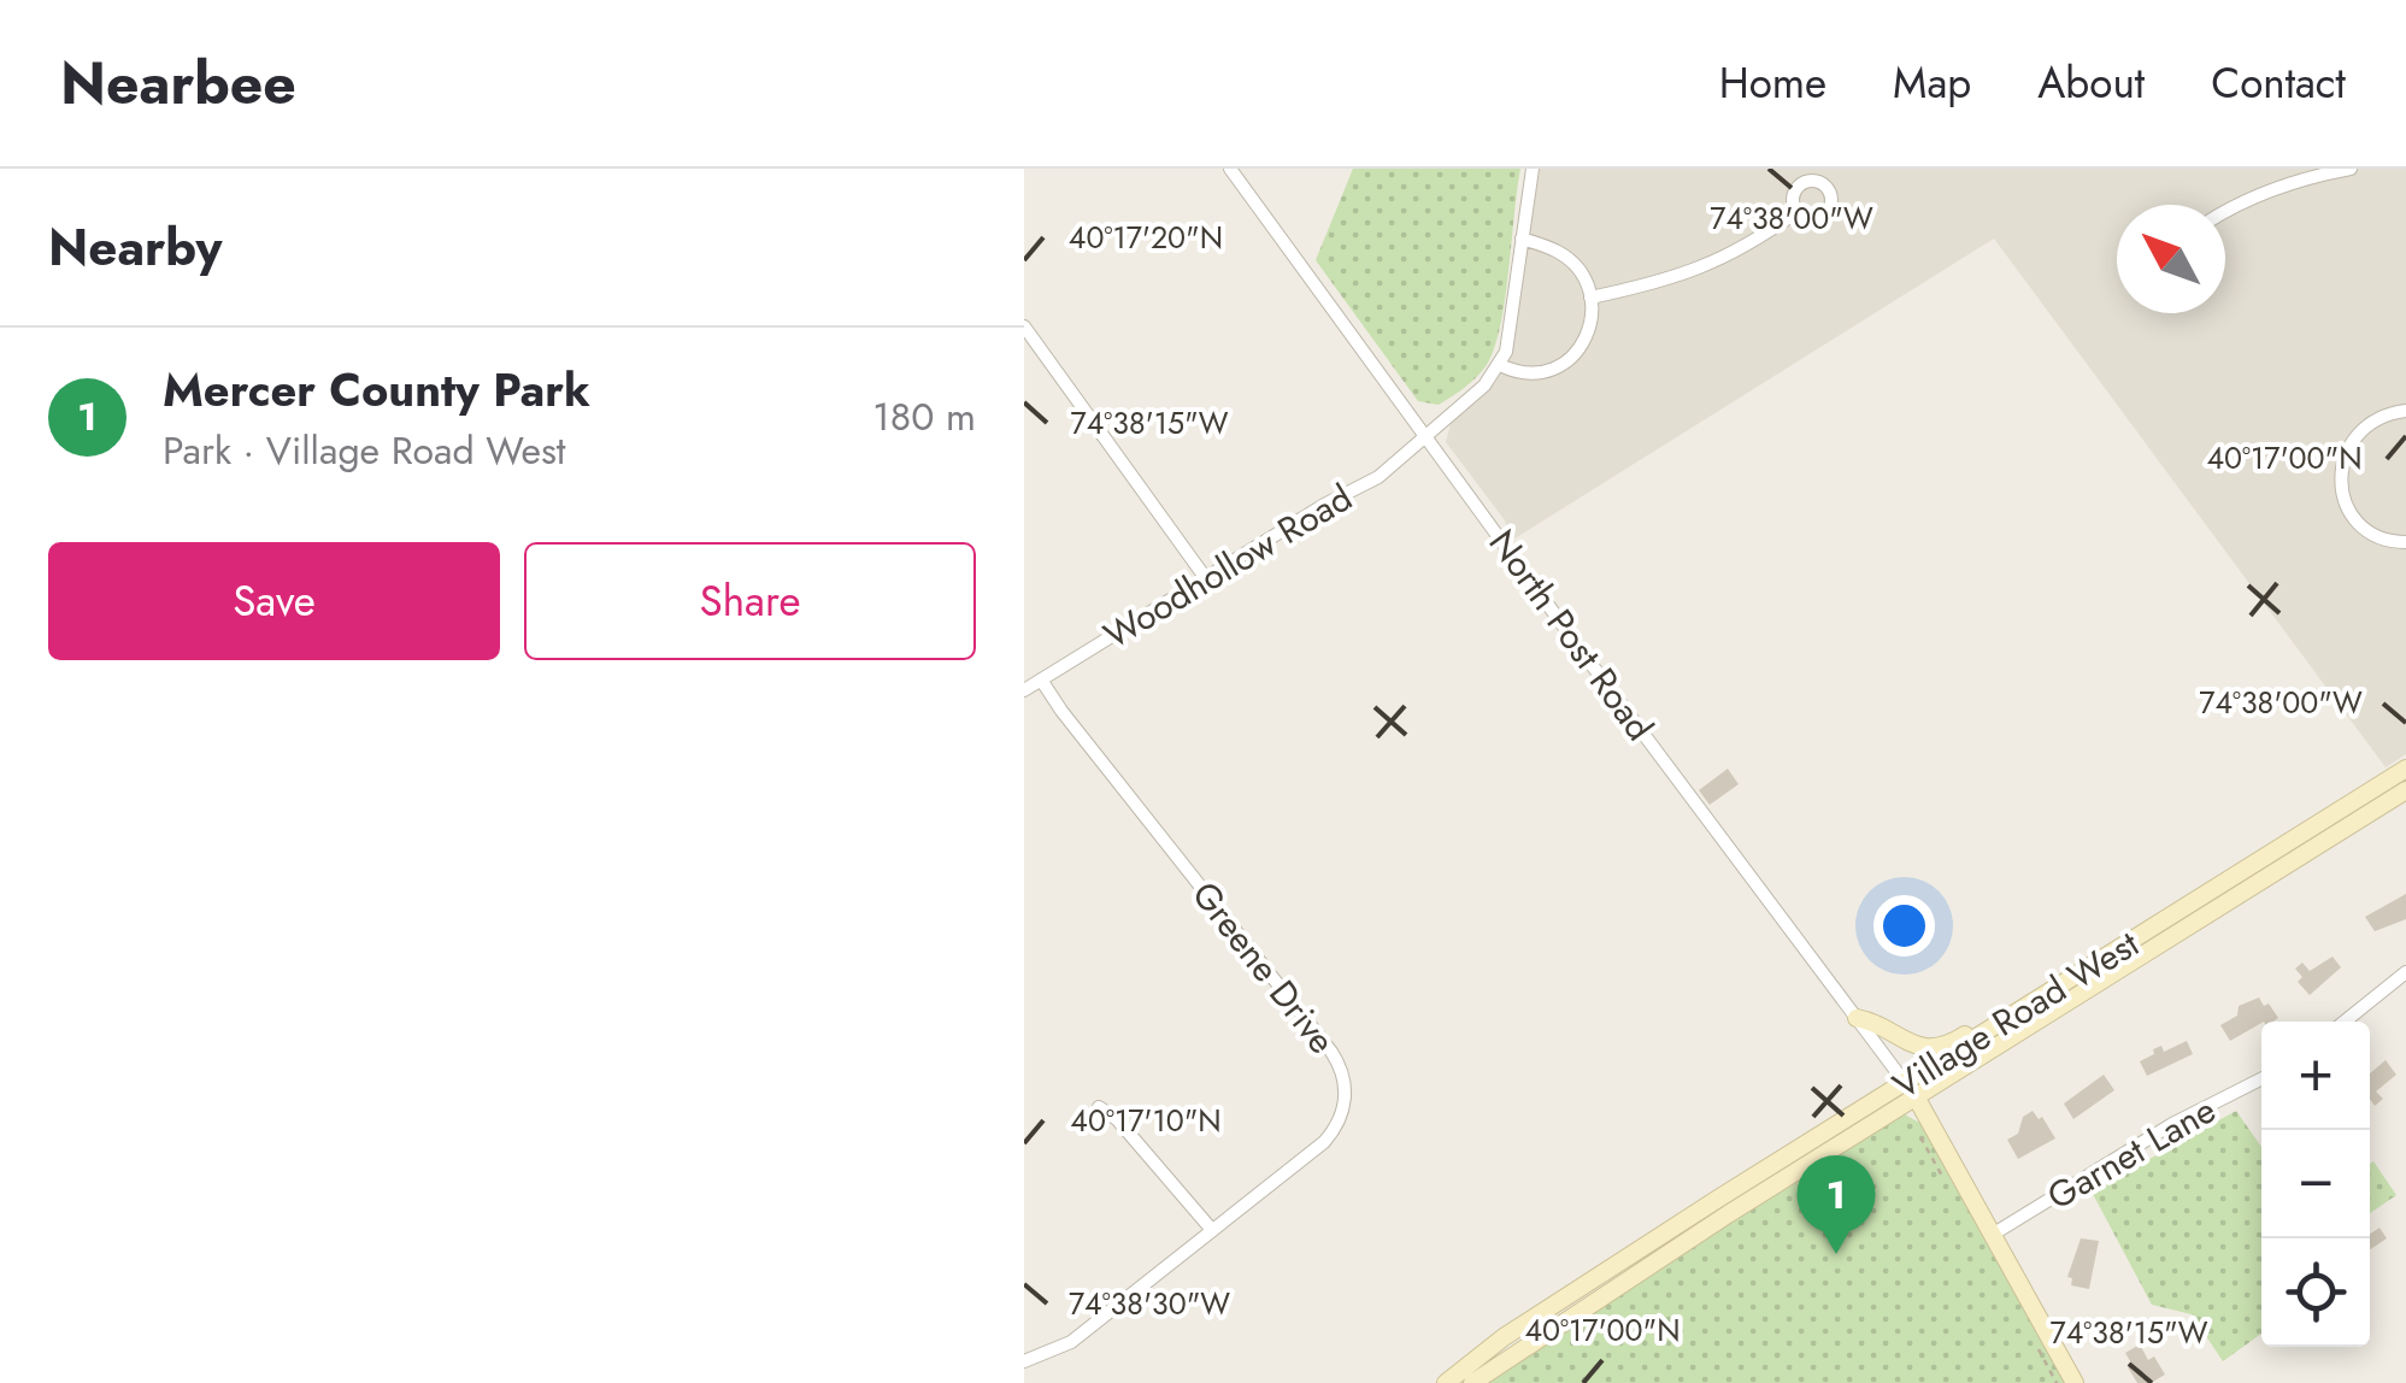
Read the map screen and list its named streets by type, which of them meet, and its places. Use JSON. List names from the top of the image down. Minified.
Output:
{"streets":{"main road":["Village Road West"],"street":["Woodhollow Road","North Post Road","Greene Drive","Garnet Lane"]},"crossings":[["Woodhollow Road","North Post Road"],["Woodhollow Road","Greene Drive"],["North Post Road","Village Road West"]],"north":"top left","page":{"header":"Nearbee","nav":["Home","Map","About","Contact"],"heading":"Nearby","list":[{"mark":"1","name":"Mercer County Park","note":"Park · Village Road West","value":"180 m"}],"buttons":["Save","Share"],"map_buttons":["+","−"],"pins":"1"},"coordinates":["74°38'00\"W","40°17'20\"N","74°38'15\"W","40°17'00\"N","40°17'10\"N","74°38'30\"W"]}
